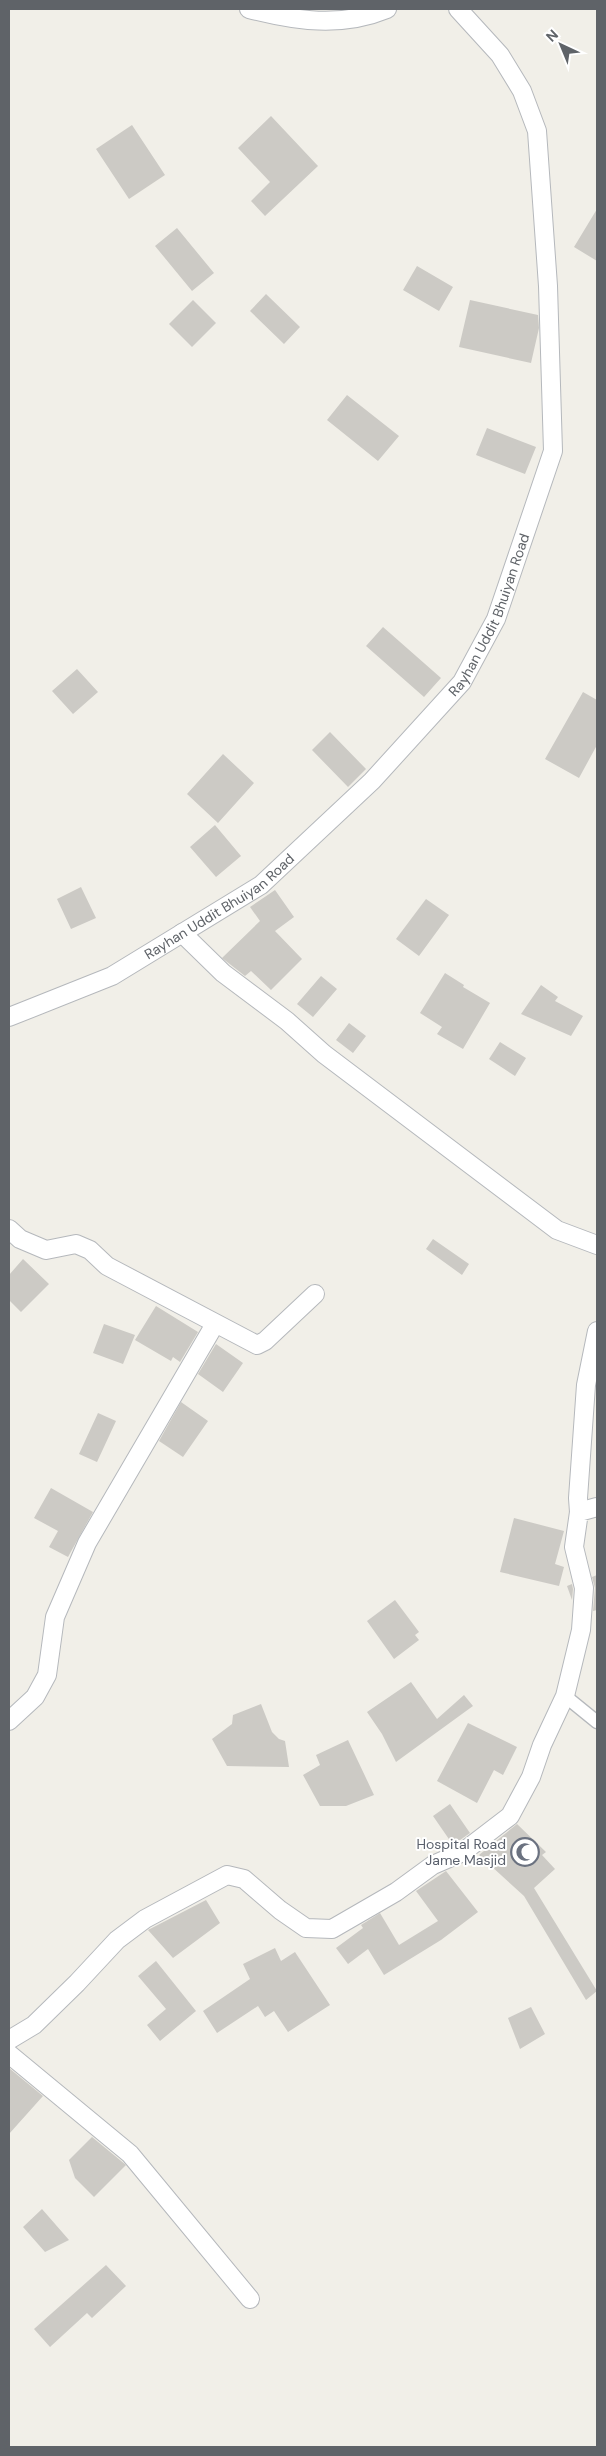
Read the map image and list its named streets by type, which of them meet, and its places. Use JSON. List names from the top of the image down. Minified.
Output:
{"streets":{"street":["Rayhan Uddit Bhuiyan Road"]},"places":{"mosque":["Hospital Road Jame Masjid"]},"north":"top left"}
